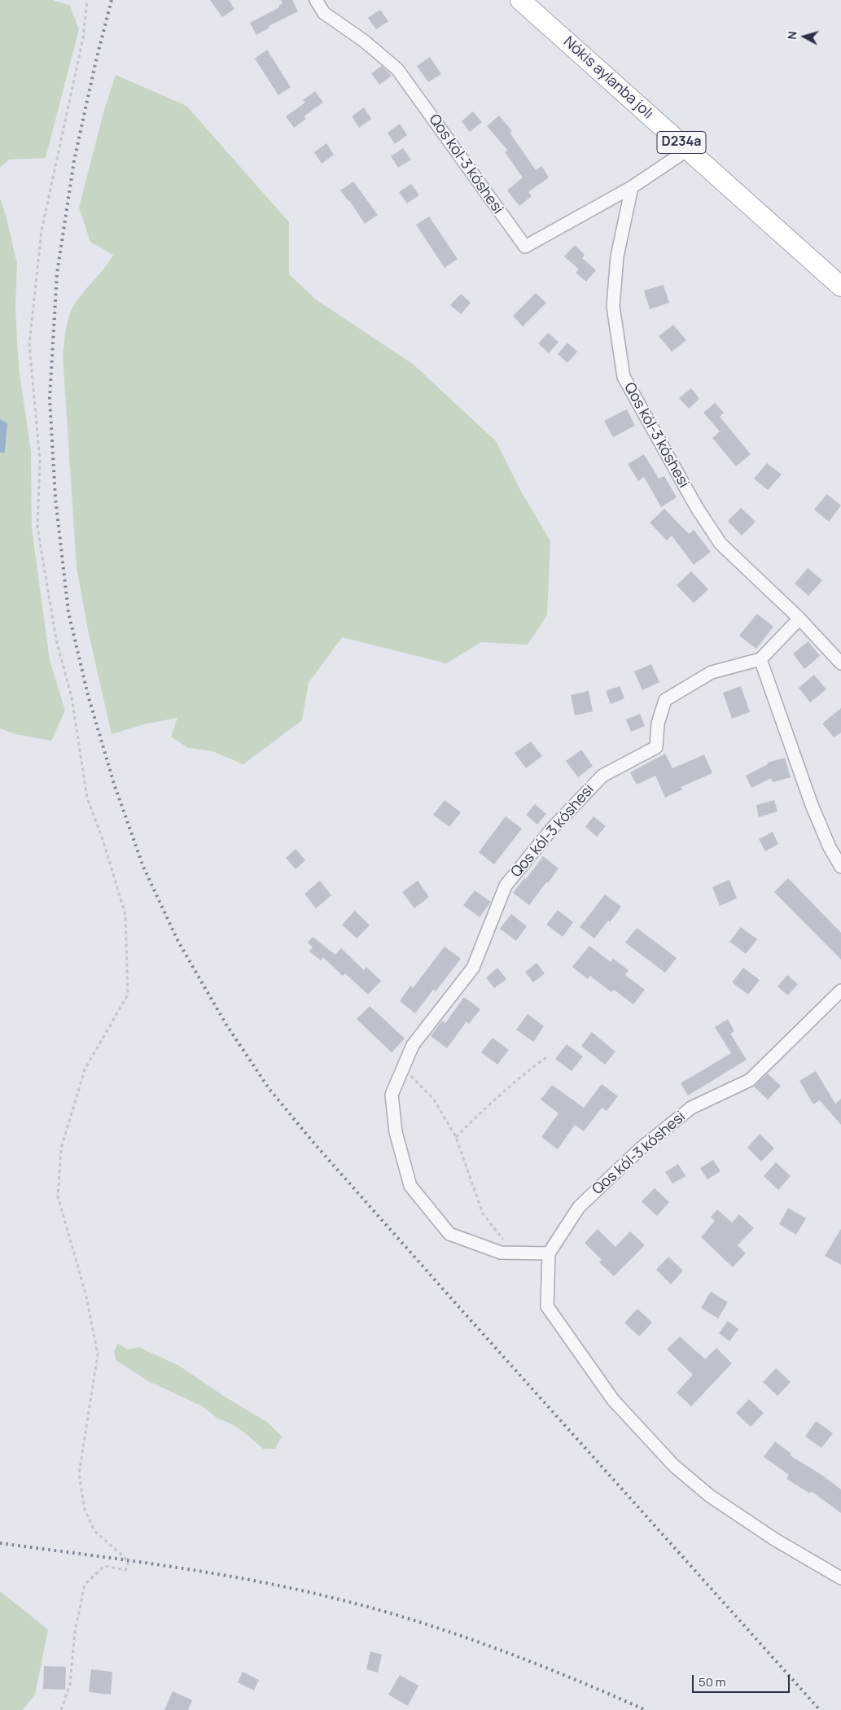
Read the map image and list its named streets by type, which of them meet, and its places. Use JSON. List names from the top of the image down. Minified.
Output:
{"streets":{"main road":["Nókis aylanba jolı","D234a"],"street":["Qos kól-3 kóshesi"]},"crossings":[["Nókis aylanba jolı","Qos kól-3 kóshesi"]],"scale_bar":"50 m","north":"left"}
